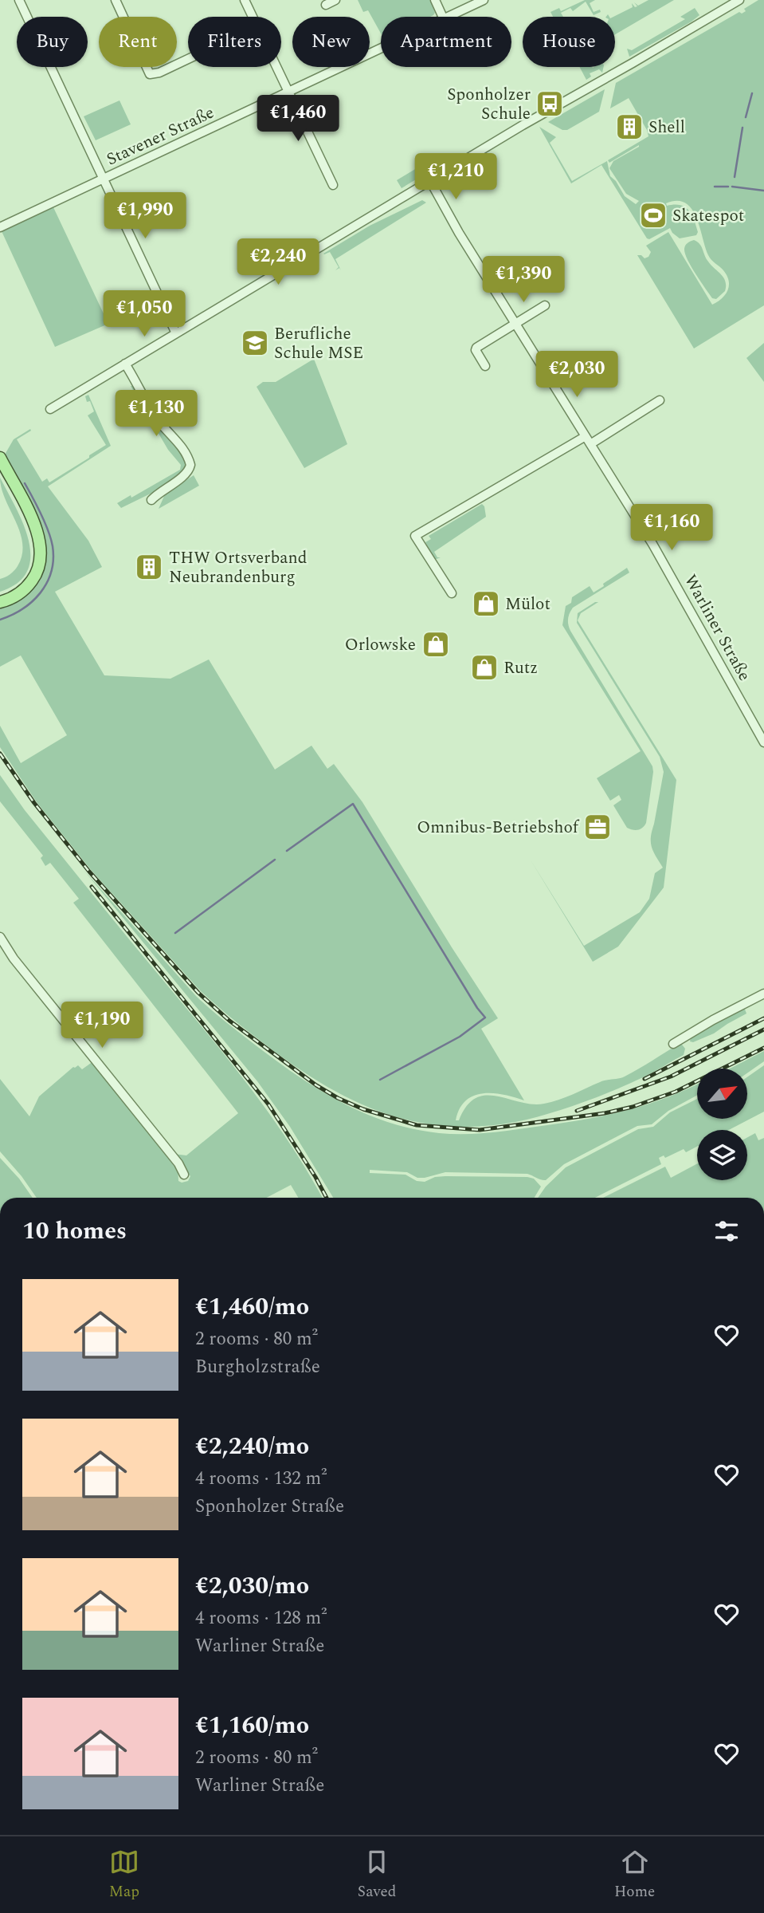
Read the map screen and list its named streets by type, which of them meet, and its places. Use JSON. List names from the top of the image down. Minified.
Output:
{"streets":{"street":["Stavener Straße","Warliner Straße"]},"places":{"bus stop":["Sponholzer Schule"],"building":["Shell","THW Ortsverband Neubrandenburg"],"sports":["Skatespot"],"school or university":["Berufliche Schule MSE"],"shop":["Mülot","Orlowske","Rutz"],"office":["Omnibus-Betriebshof"]},"north":"top right","page":{"chip":["Buy","Rent","Filters","New","Apartment","House"],"price":["€1,460","€1,210","€1,990","€2,240","€1,390","€1,050","€2,030","€1,130","€1,160","€1,190"],"heading":"10 homes","list":[{"name":"€1,460/mo","note":"2 rooms · 80 m² · Burgholzstraße"},{"name":"€2,240/mo","note":"4 rooms · 132 m² · Sponholzer Straße"},{"name":"€2,030/mo","note":"4 rooms · 128 m² · Warliner Straße"},{"name":"€1,160/mo","note":"2 rooms · 80 m² · Warliner Straße"}],"tabs":["Map","Saved","Home"]}}
